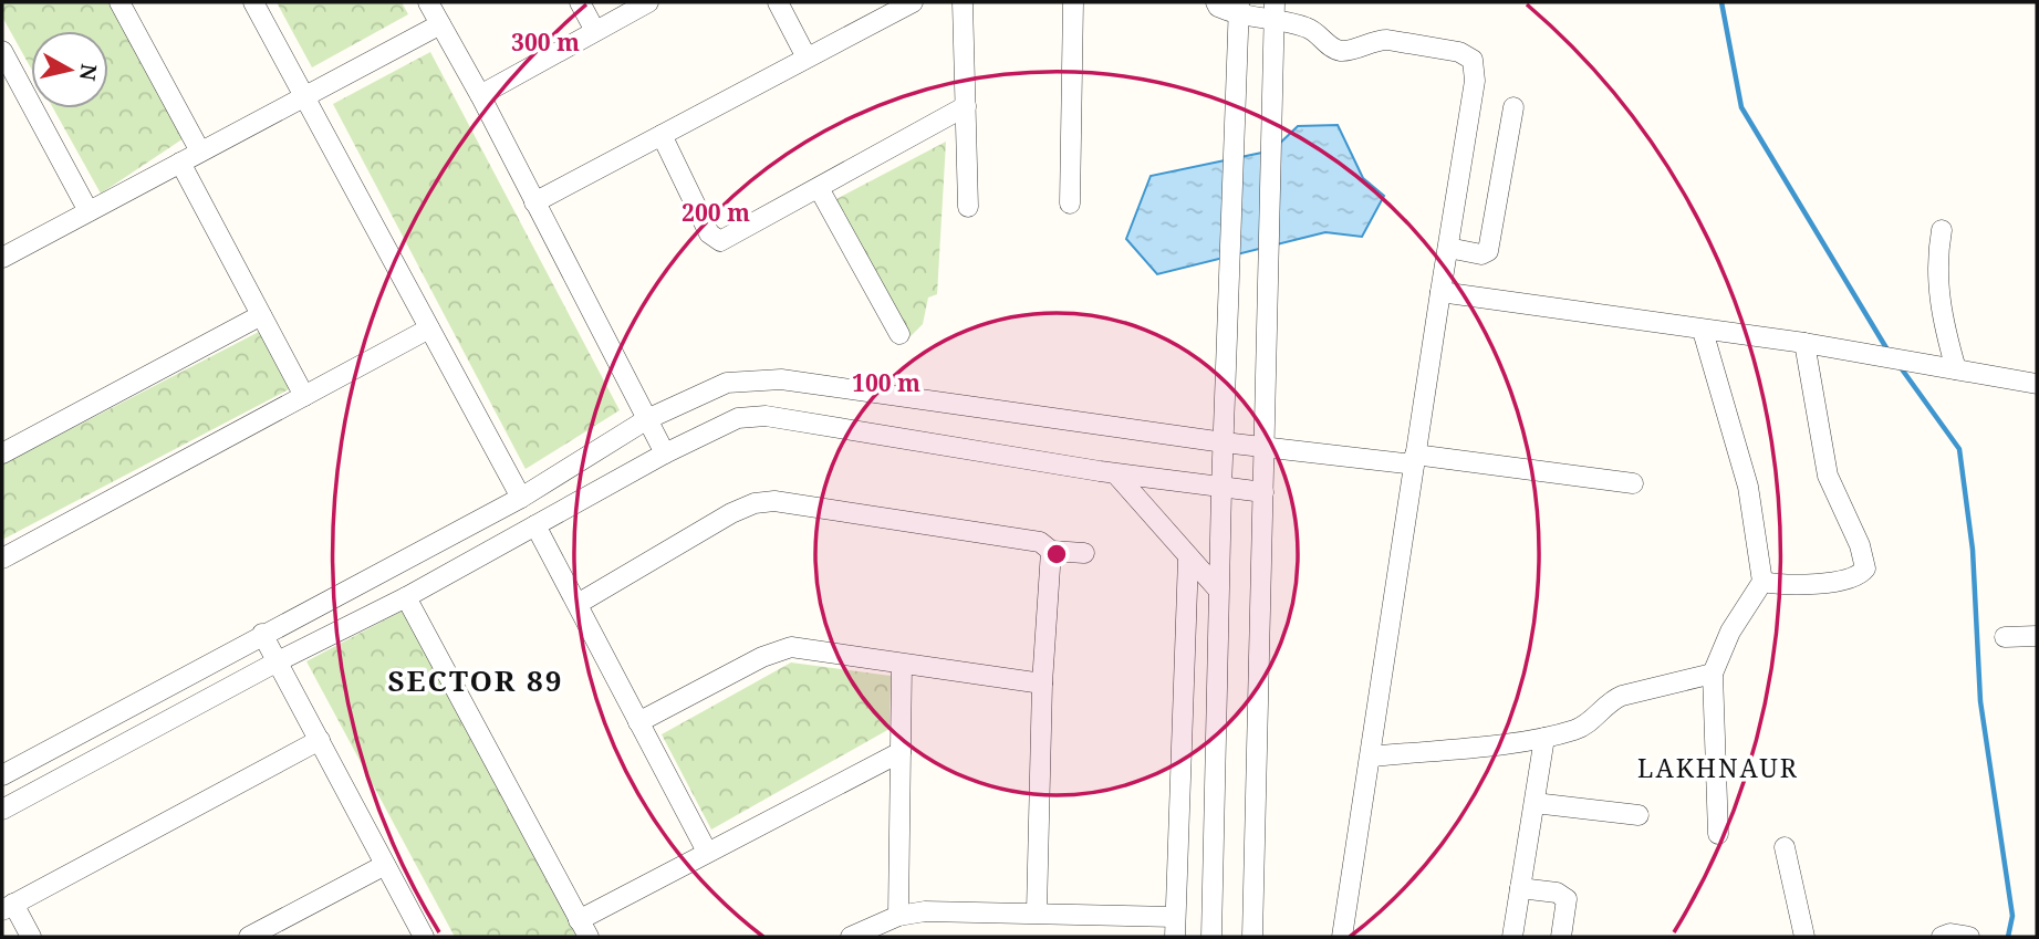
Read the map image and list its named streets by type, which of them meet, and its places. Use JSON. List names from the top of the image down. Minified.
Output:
{"districts":["SECTOR 89","LAKHNAUR"],"north":"right","rings":["300 m","200 m","100 m"]}
